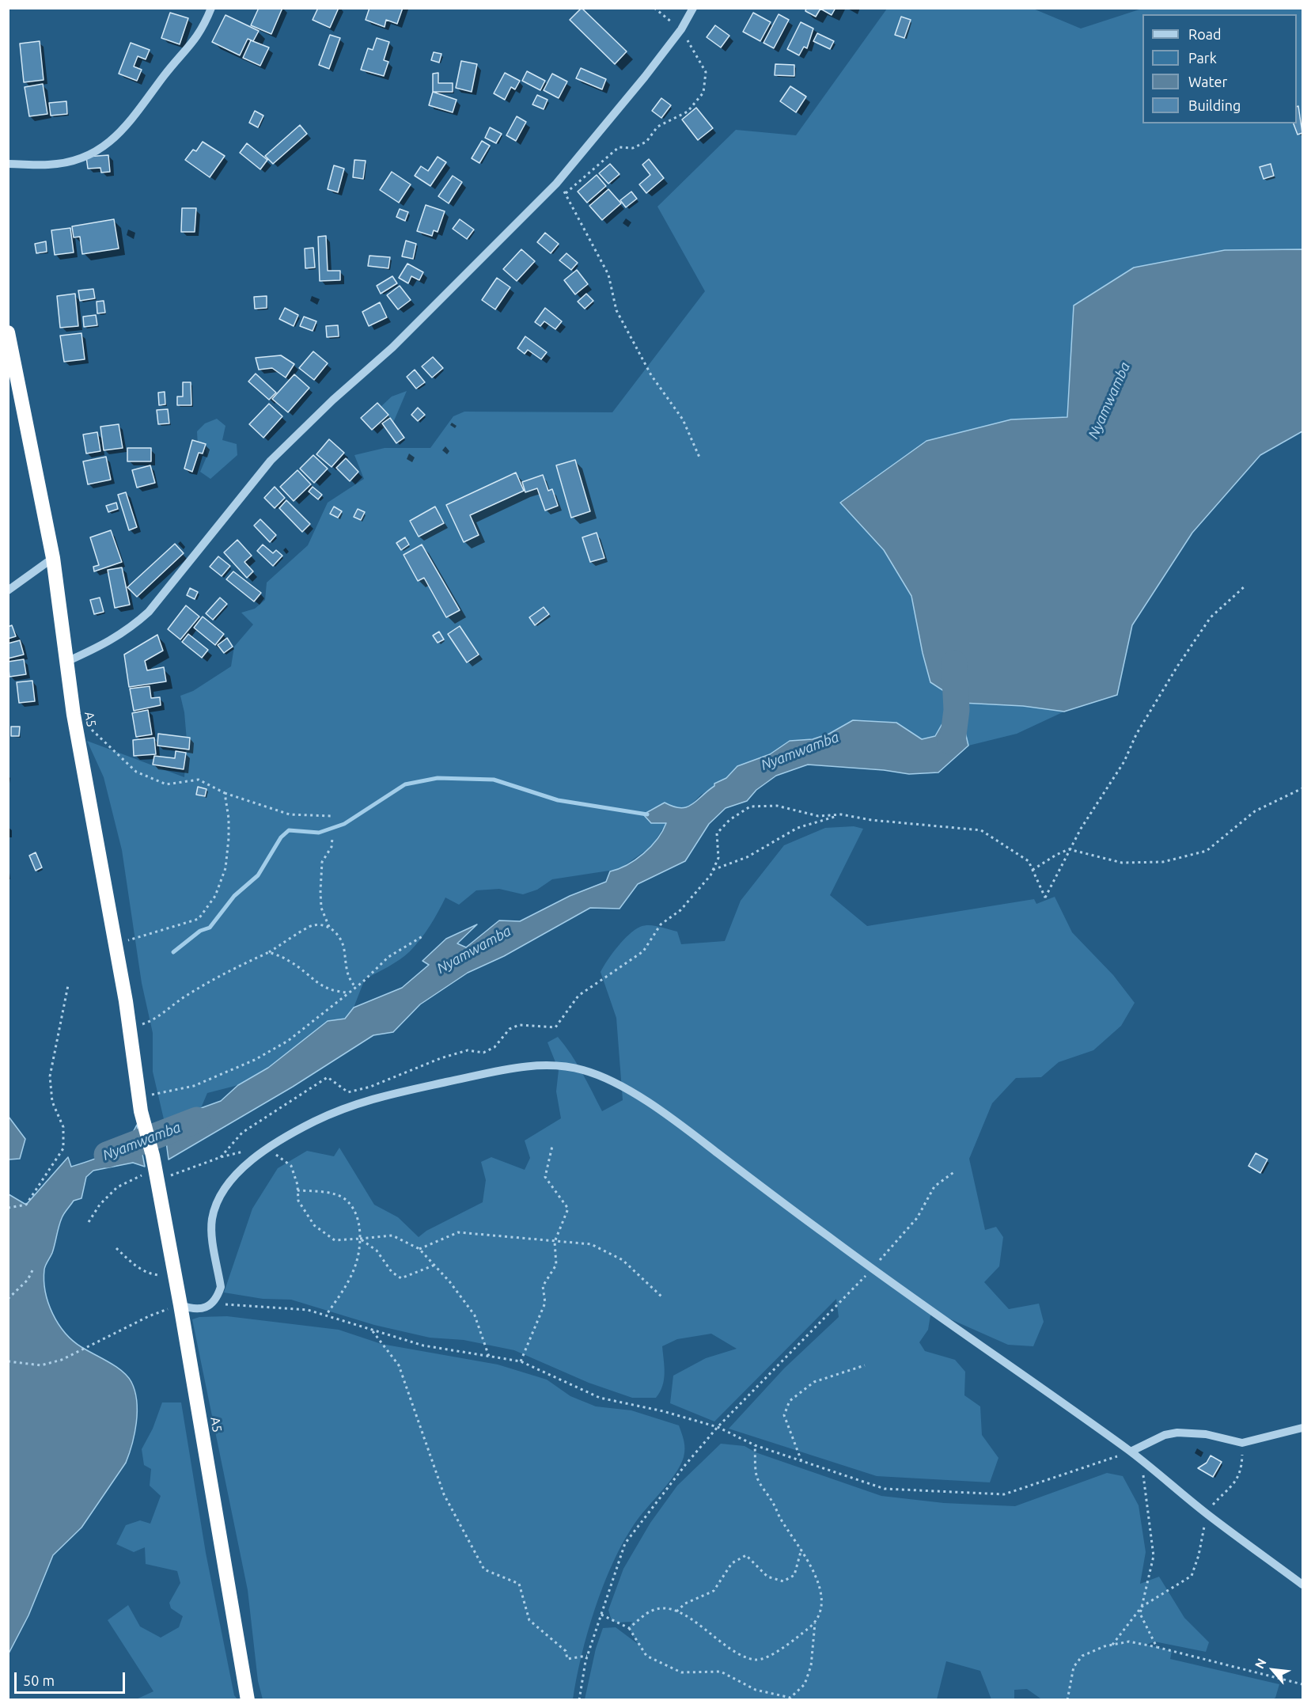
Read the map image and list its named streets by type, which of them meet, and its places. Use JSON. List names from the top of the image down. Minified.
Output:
{"streets":{"highway":["A5"]},"water":["Nyamwamba"],"legend":["Road","Park","Water","Building"],"scale_bar":"50 m","north":"top left"}
